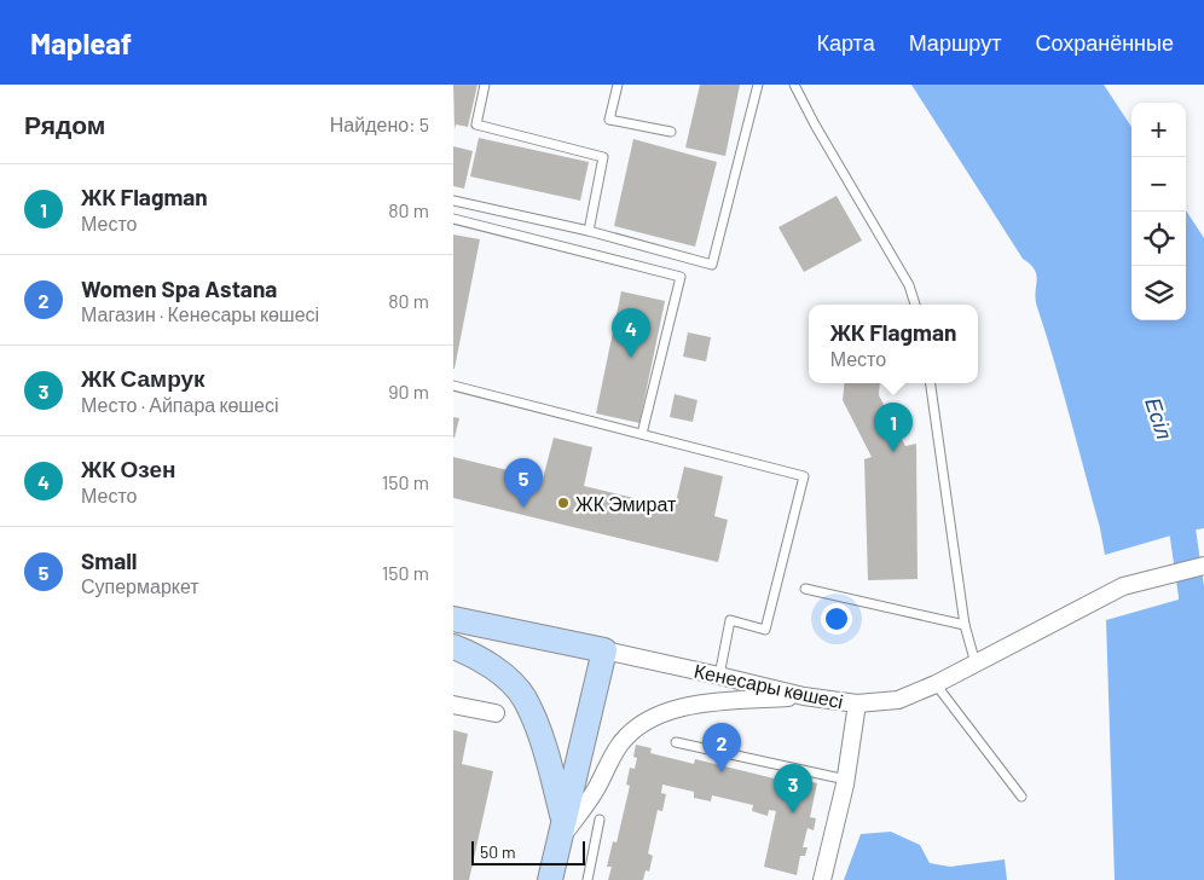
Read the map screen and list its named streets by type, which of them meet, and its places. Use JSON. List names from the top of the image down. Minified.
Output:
{"streets":{"street":["Кенесары көшесі"]},"water":["Есіл"],"places":["ЖК Эмират"],"scale_bar":"50 m","page":{"header":"Mapleaf","nav":["Карта","Маршрут","Сохранённые"],"heading":["Рядом","Найдено: 5"],"map_buttons":["+","−"],"list":[{"mark":"1","name":"ЖК Flagman","note":"Место","value":"80 m"},{"mark":"2","name":"Women Spa Astana","note":"Магазин · Кенесары көшесі","value":"80 m"},{"mark":"3","name":"ЖК Самрук","note":"Место · Айпара көшесі","value":"90 m"},{"mark":"4","name":"ЖК Озен","note":"Место","value":"150 m"},{"mark":"5","name":"Small","note":"Супермаркет","value":"150 m"}],"popup":["ЖК Flagman","Место"],"pins":["4","1","5","2","3"],"scale":"50 m"}}
